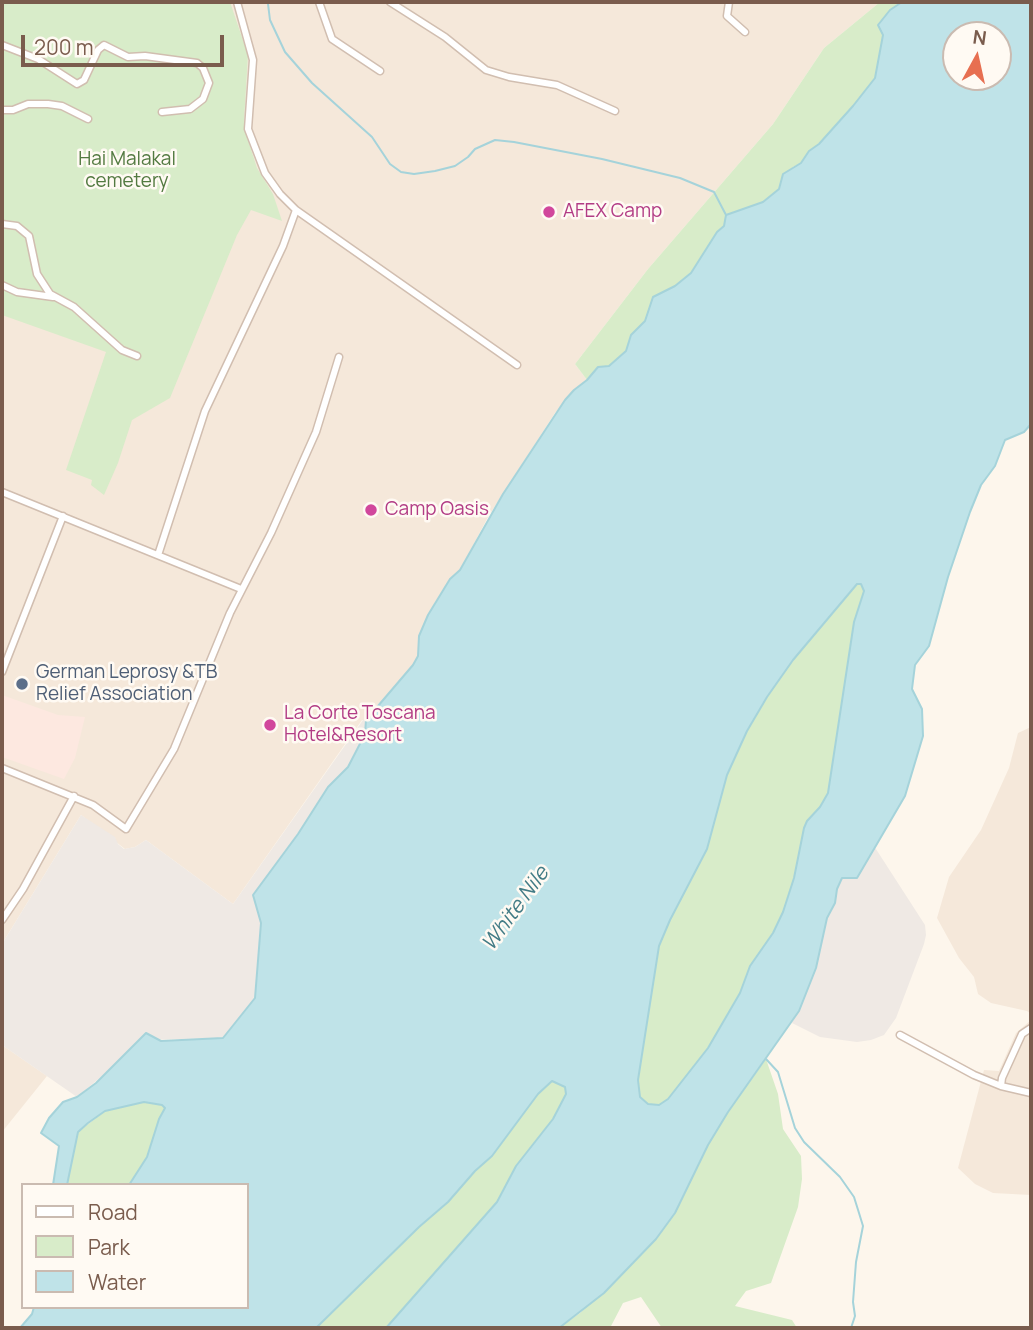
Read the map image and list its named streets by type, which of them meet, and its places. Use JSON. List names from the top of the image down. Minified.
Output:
{"water":["White Nile"],"parks":["Hai Malakal cemetery"],"places":["AFEX Camp","Camp Oasis","German Leprosy &TB Relief Association","La Corte Toscana Hotel&Resort"],"legend":["Road","Park","Water"],"scale_bar":"200 m","north":"top"}
